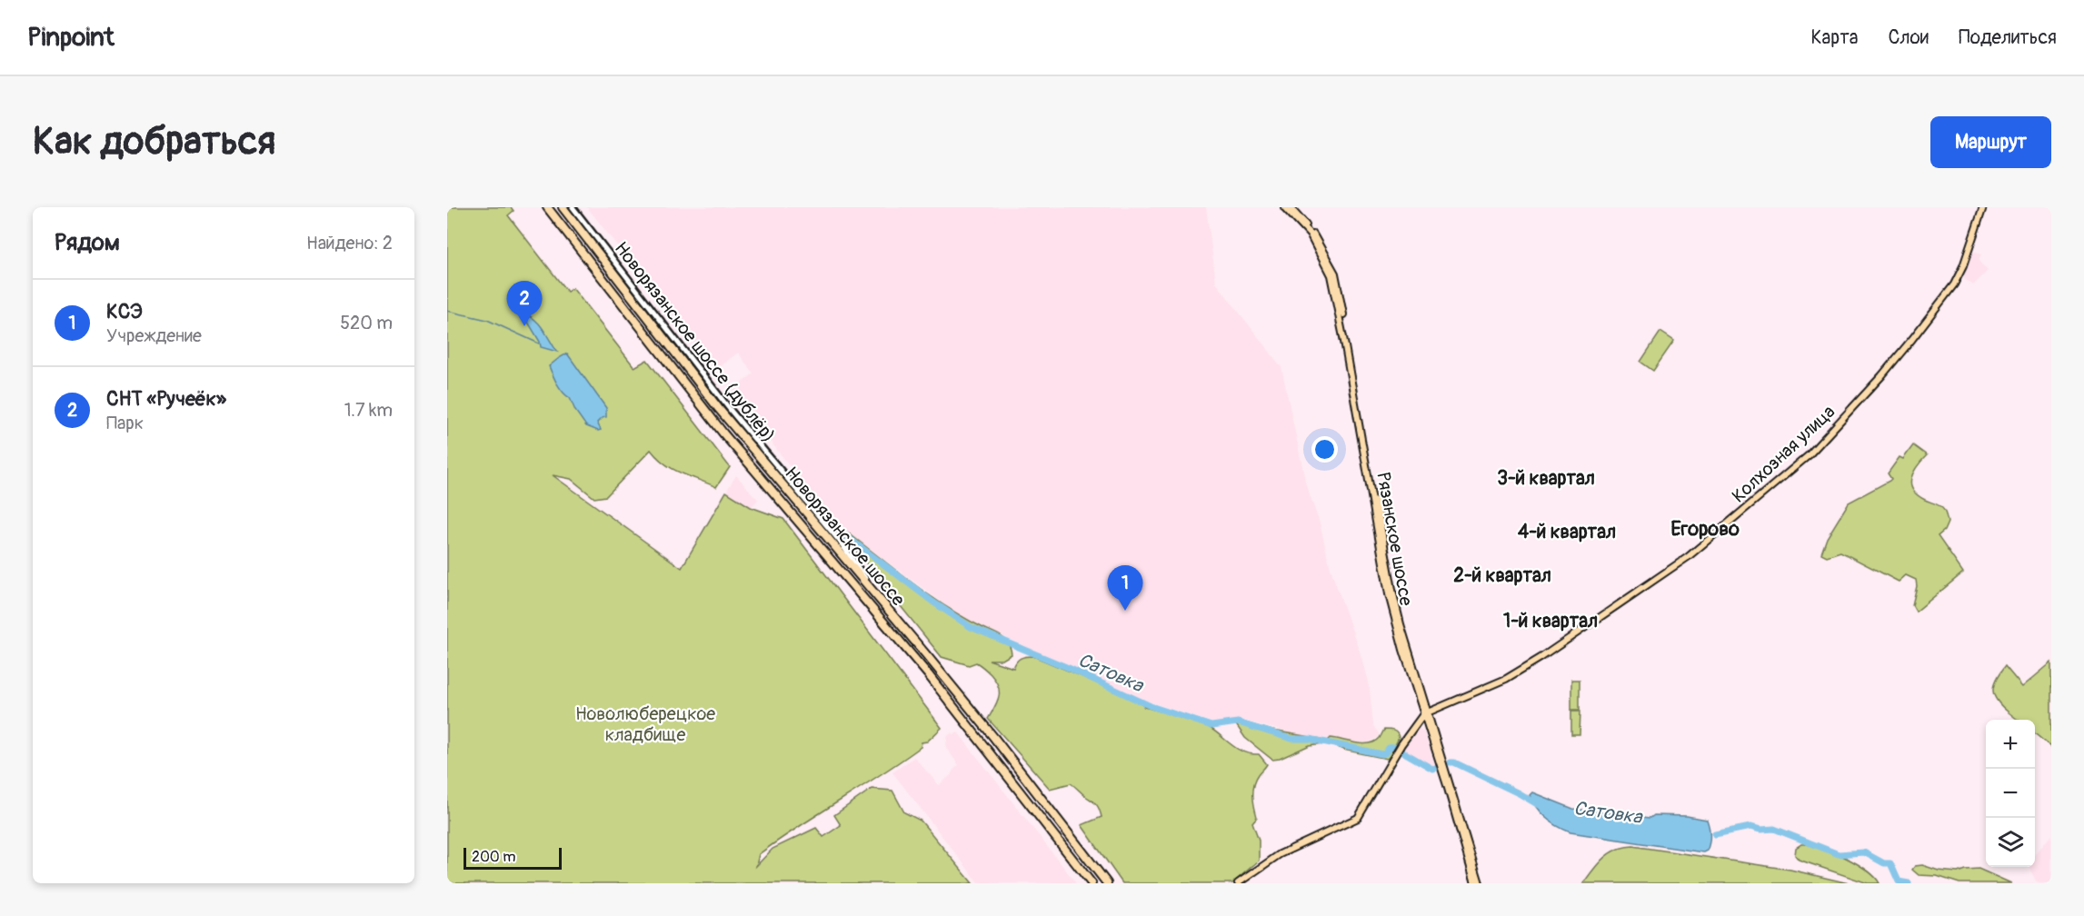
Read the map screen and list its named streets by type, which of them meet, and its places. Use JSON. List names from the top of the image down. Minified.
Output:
{"streets":{"highway":["Новорязанское шоссе"],"main road":["Колхозная улица","Рязанское шоссе"],"street":["Новорязанское шоссе (дублёр)"]},"crossings":[["Новорязанское шоссе (дублёр)","Новорязанское шоссе"],["Колхозная улица","Рязанское шоссе"]],"districts":["3-й квартал","Егорово","4-й квартал","2-й квартал","1-й квартал"],"water":["Сатовка"],"parks":["Новолюберецкое кладбище"],"scale_bar":"200 m","page":{"header":"Pinpoint","nav":["Карта","Слои","Поделиться"],"buttons":"Маршрут","title":"Как добраться","heading":["Рядом","Найдено: 2"],"list":[{"mark":"1","name":"КСЭ","note":"Учреждение","value":"520 m"},{"mark":"2","name":"СНТ «Ручеёк»","note":"Парк","value":"1.7 km"}],"pins":["2","1"],"map_buttons":["+","−"],"scale":"200 m"}}
